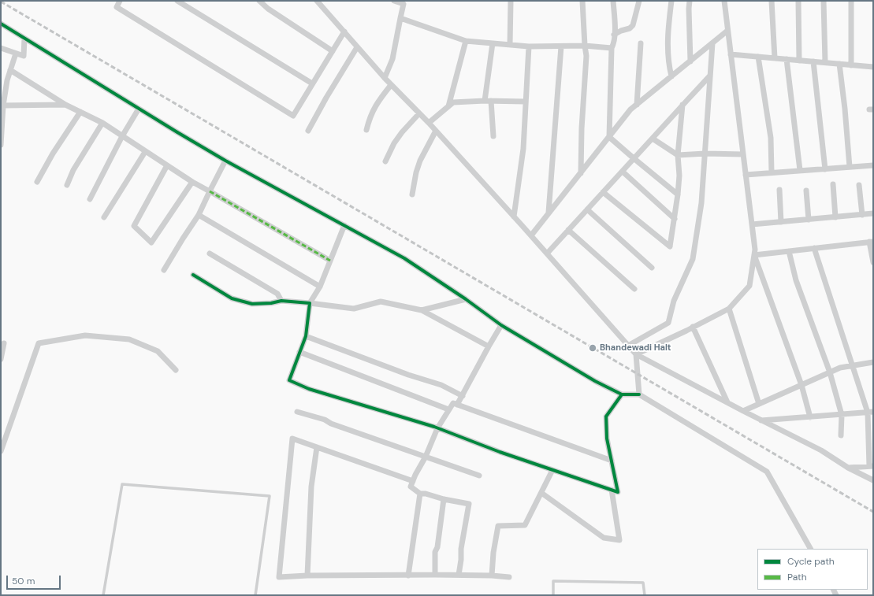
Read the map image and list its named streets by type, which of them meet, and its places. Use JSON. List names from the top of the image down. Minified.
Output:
{"places":["Bhandewadi Halt"],"legend":["Cycle path","Path"],"scale_bar":"50 m"}
